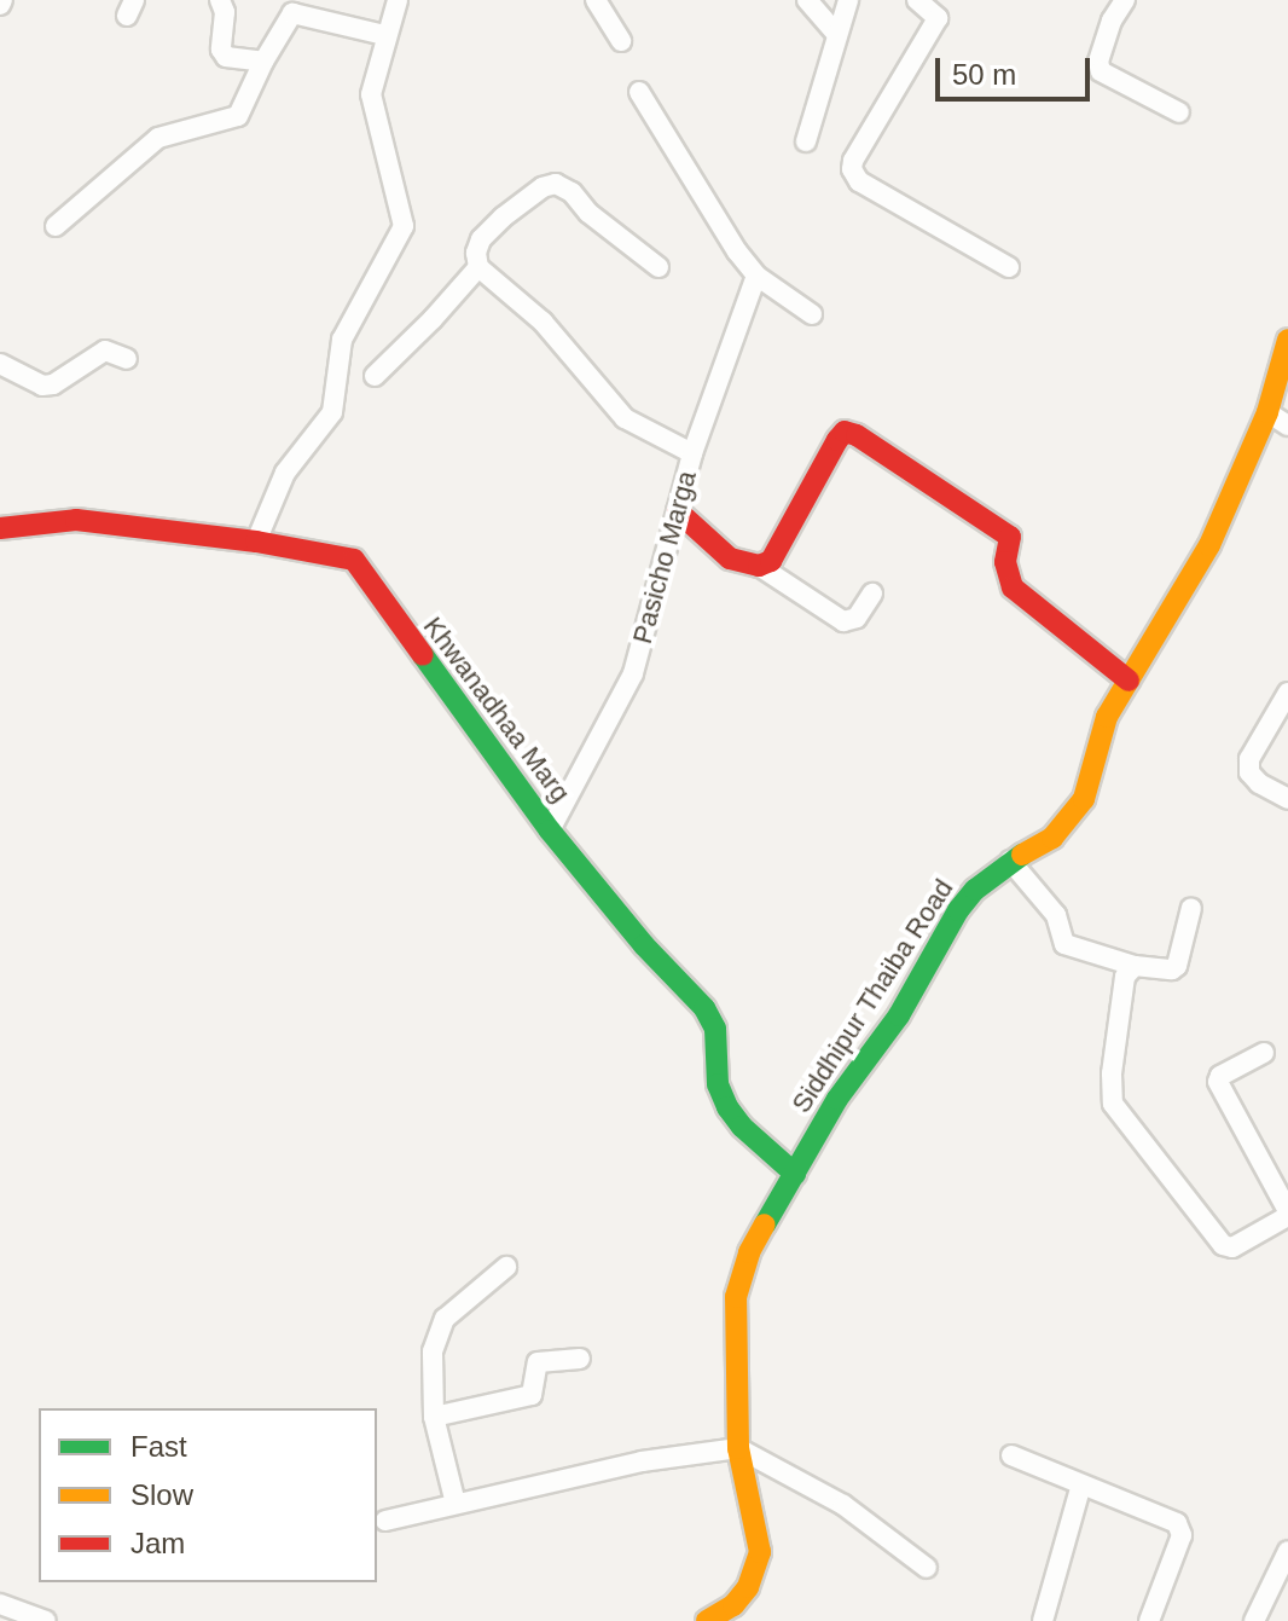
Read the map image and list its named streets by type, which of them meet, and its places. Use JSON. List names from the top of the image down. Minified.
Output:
{"streets":{"street":["Pasicho Marga","Khwanadhaa Marg","Siddhipur Thaiba Road"]},"crossings":[["Pasicho Marga","Khwanadhaa Marg"],["Khwanadhaa Marg","Siddhipur Thaiba Road"]],"legend":["Fast","Slow","Jam"],"scale_bar":"50 m"}
